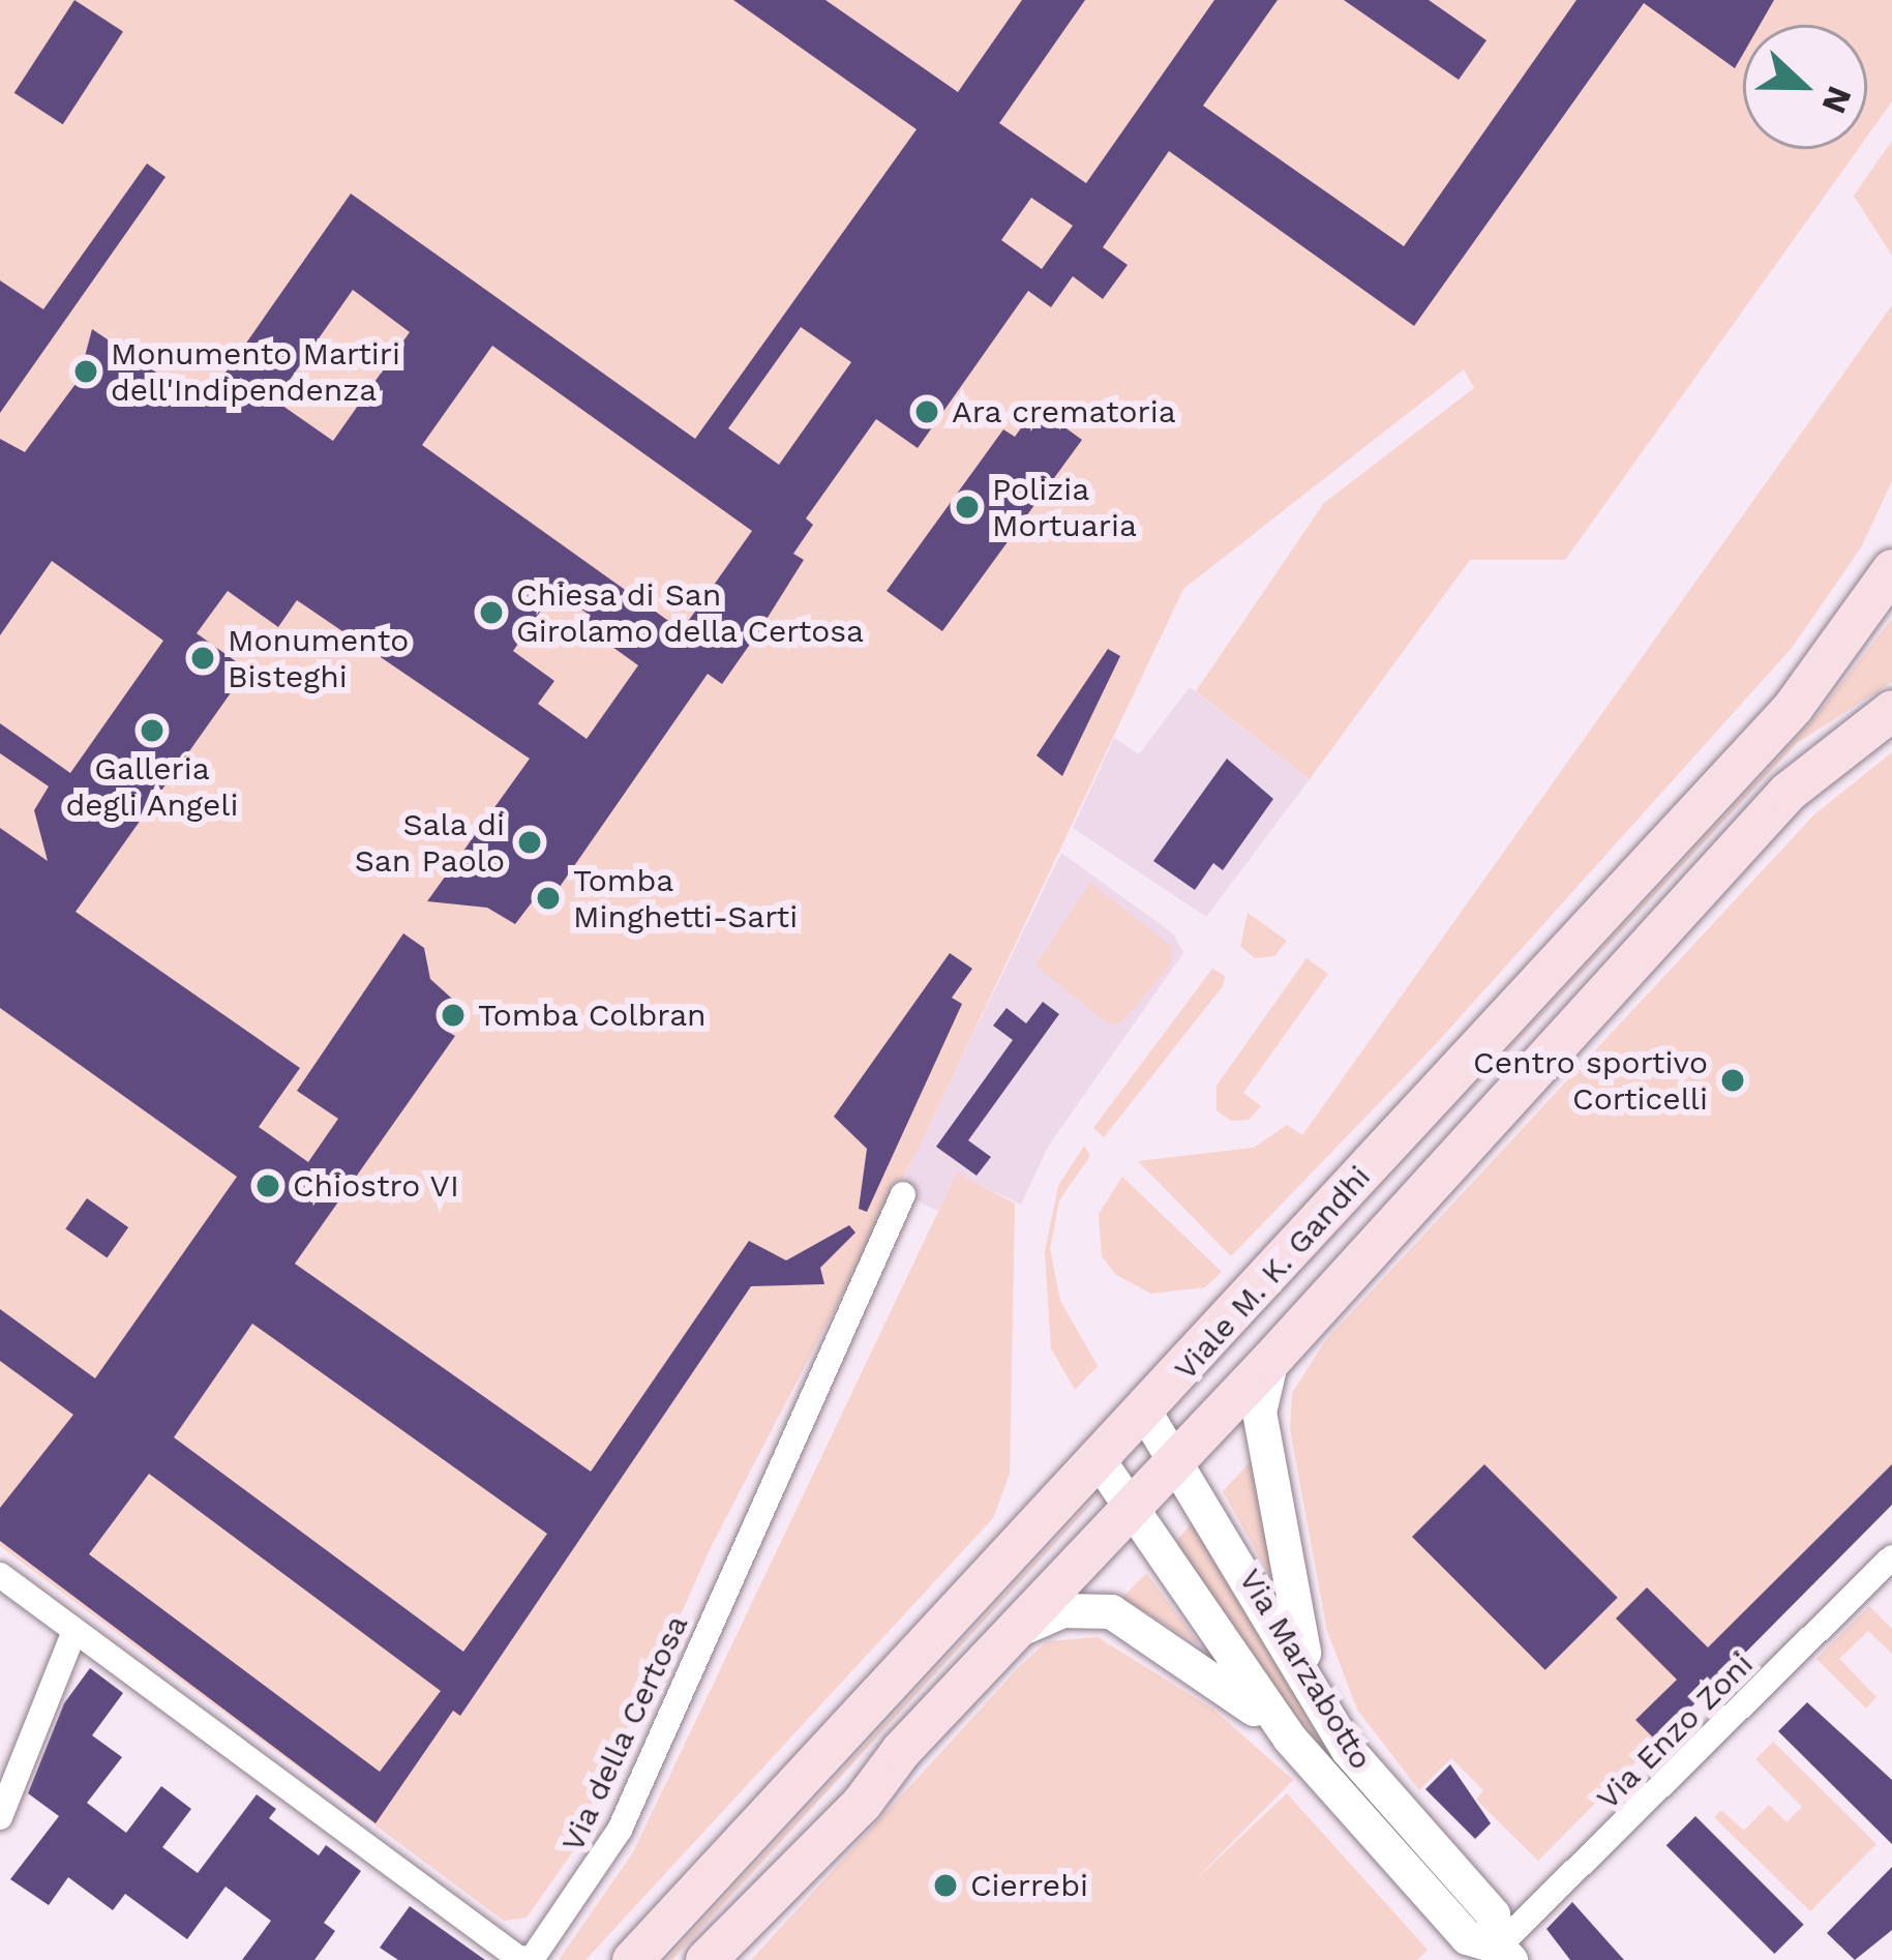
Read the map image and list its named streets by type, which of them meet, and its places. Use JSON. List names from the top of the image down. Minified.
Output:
{"streets":{"main road":["Viale M. K. Gandhi"],"street":["Via Marzabotto","Via Enzo Zoni","Via della Certosa"]},"crossings":[["Viale M. K. Gandhi","Via Marzabotto"],["Via Marzabotto","Via Enzo Zoni"]],"places":["Monumento Martiri dell'Indipendenza","Ara crematoria","Polizia Mortuaria","Chiesa di San Girolamo della Certosa","Monumento Bisteghi","Galleria degli Angeli","Sala di San Paolo","Tomba Minghetti-Sarti","Tomba Colbran","Centro sportivo Corticelli","Chiostro VI","Cierrebi"],"north":"right"}
